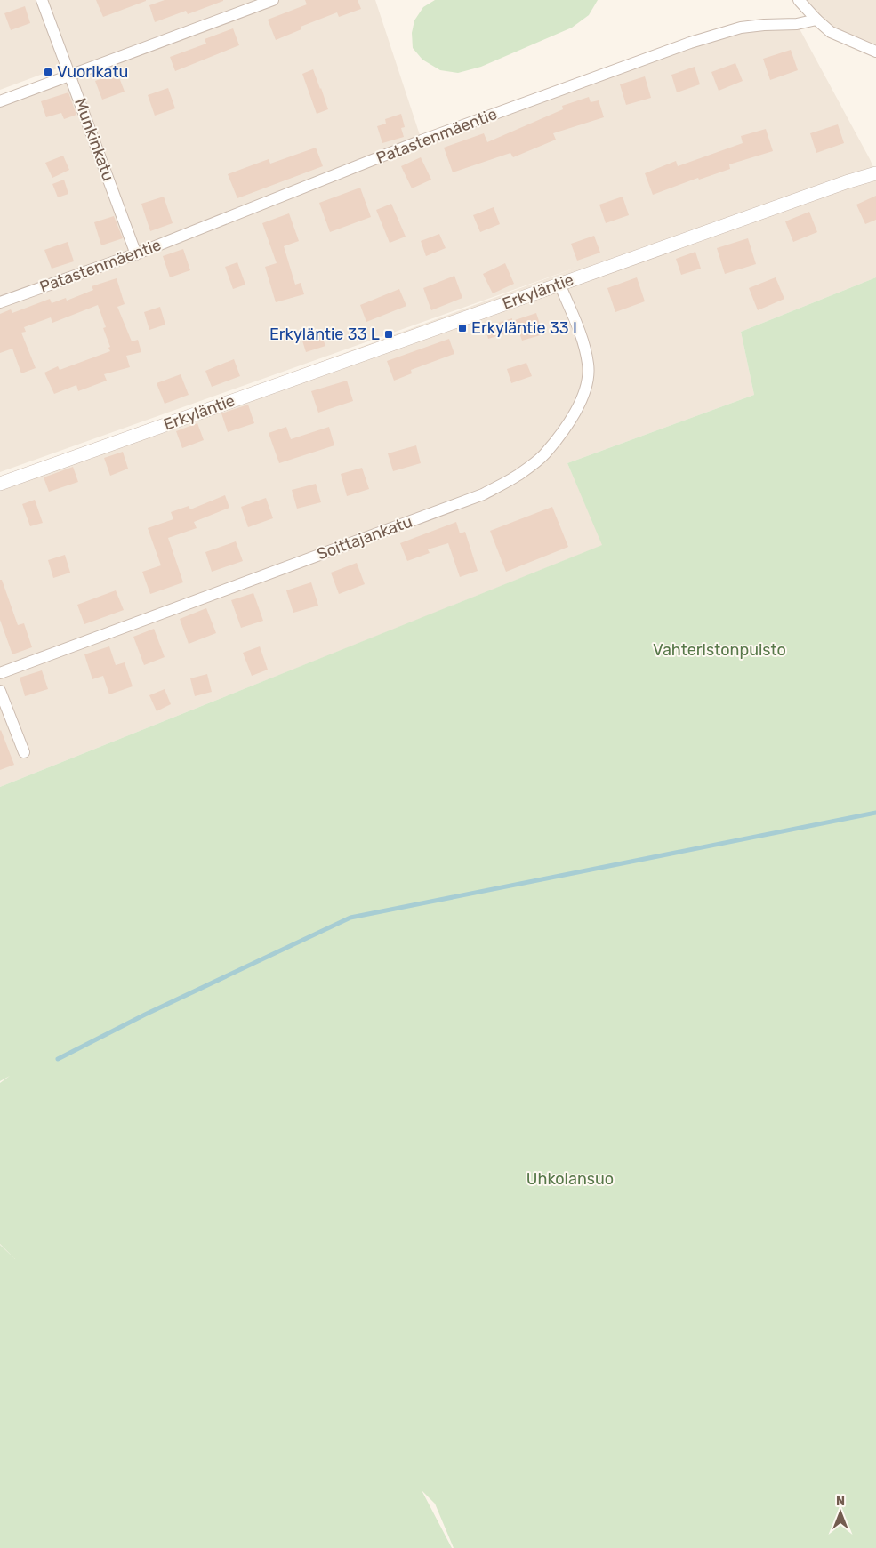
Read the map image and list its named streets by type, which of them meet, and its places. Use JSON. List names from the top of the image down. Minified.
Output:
{"streets":{"street":["Patastenmäentie","Munkinkatu","Erkyläntie","Soittajankatu"]},"crossings":[["Patastenmäentie","Munkinkatu"],["Erkyläntie","Soittajankatu"]],"parks":["Vahteristonpuisto","Uhkolansuo"],"places":{"transit":["Vuorikatu","Erkyläntie 33 I","Erkyläntie 33 L"]},"north":"top"}
